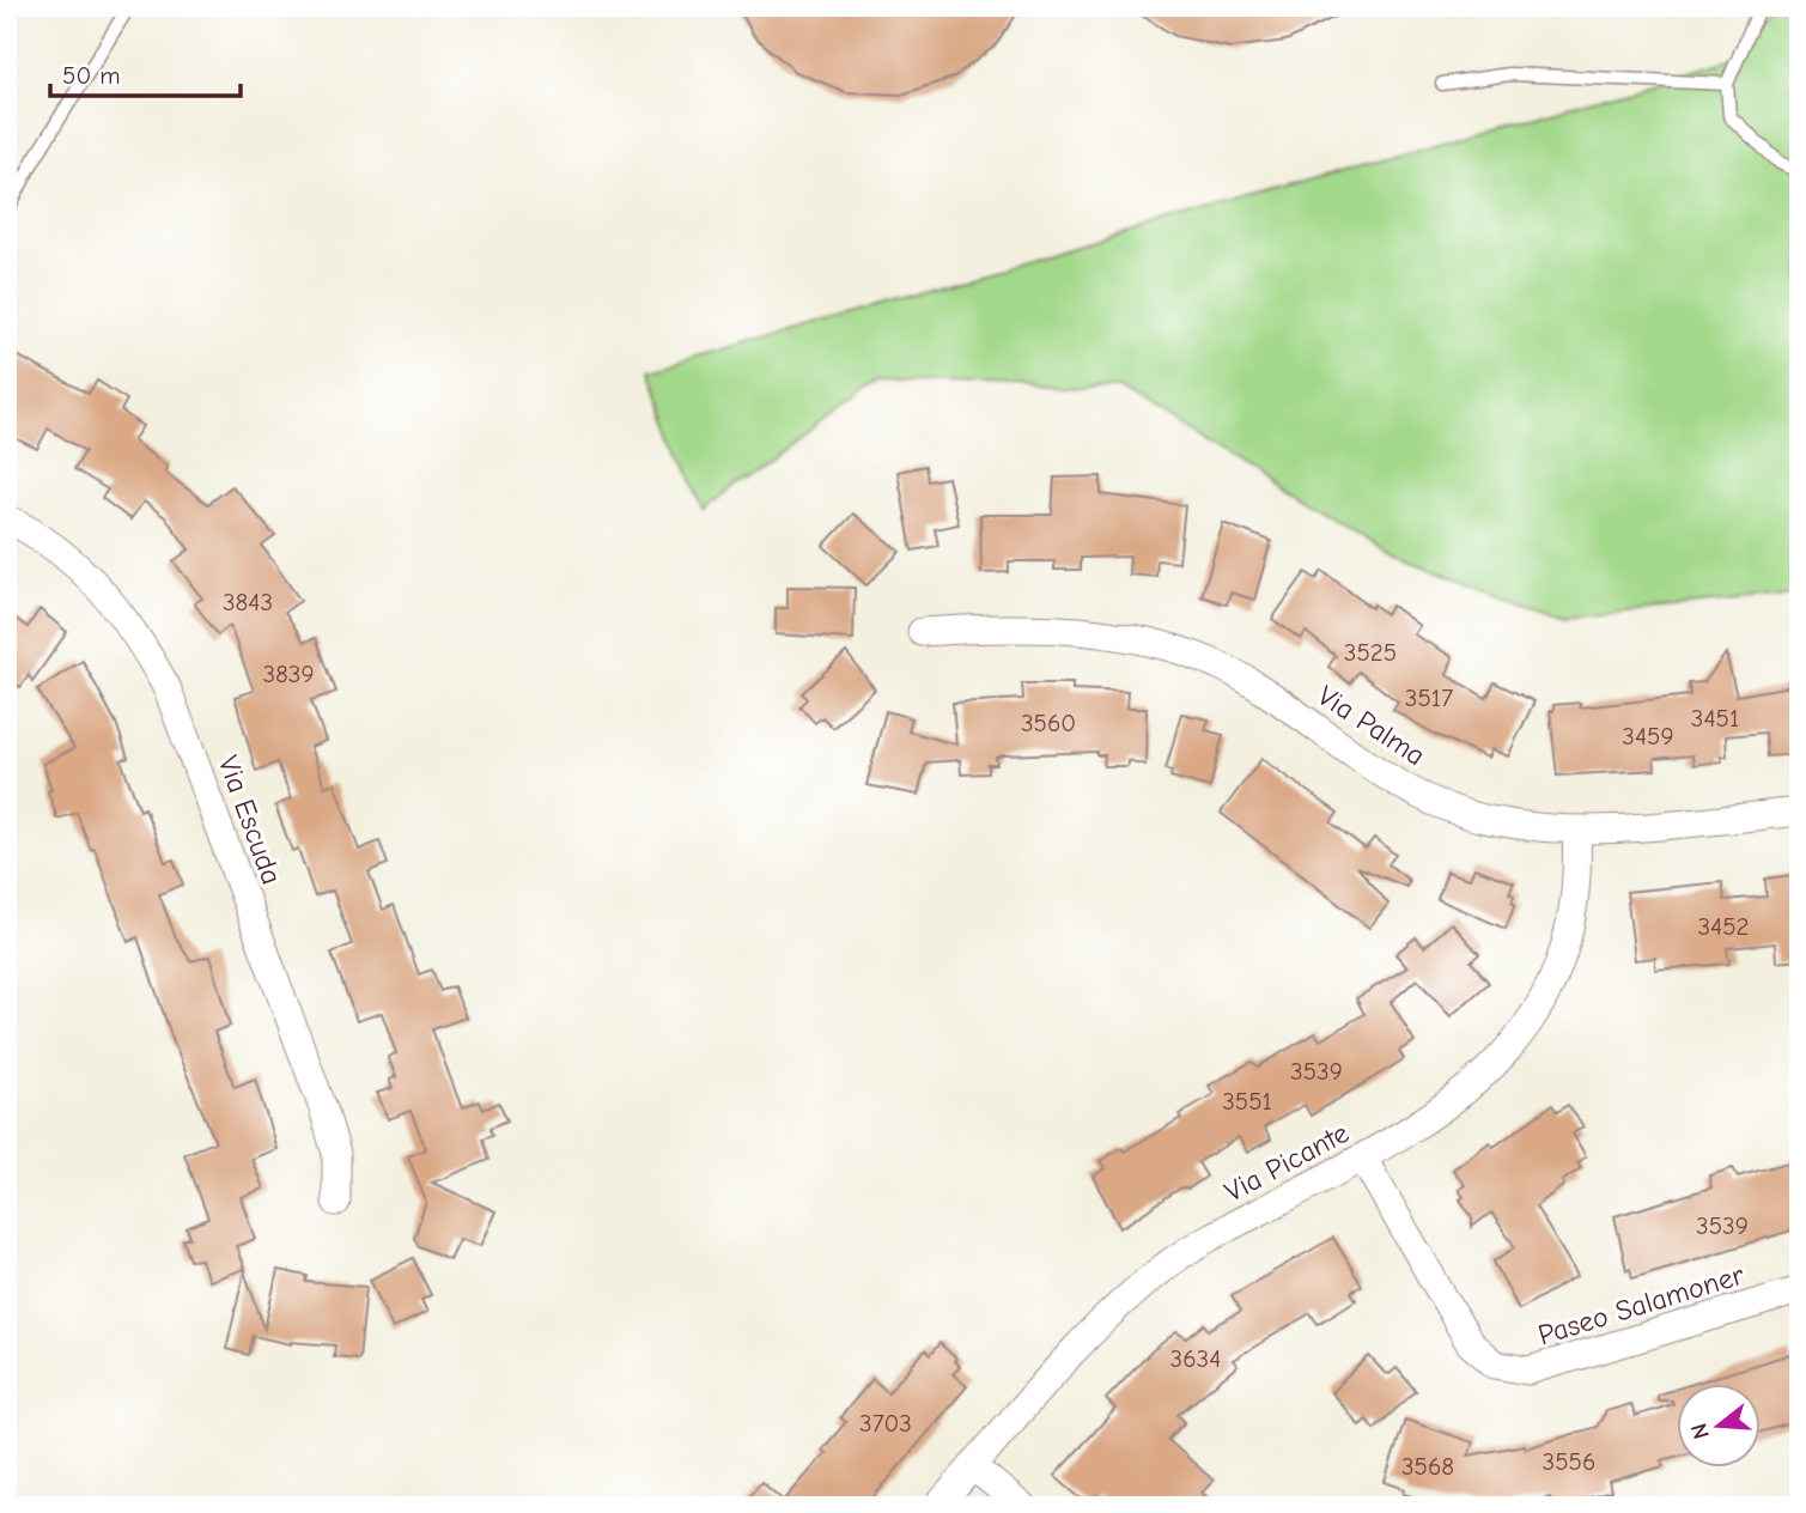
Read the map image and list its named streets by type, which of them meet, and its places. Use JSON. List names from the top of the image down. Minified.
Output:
{"streets":{"street":["Via Palma","Via Escuda","Via Picante","Paseo Salamoner"]},"crossings":[["Via Palma","Via Picante"],["Via Picante","Paseo Salamoner"]],"house_numbers":["3843","3525","3839","3517","3451","3560","3459","3452","3539","3551","3539","3634","3703","3556","3568"],"scale_bar":"50 m","north":"left"}
